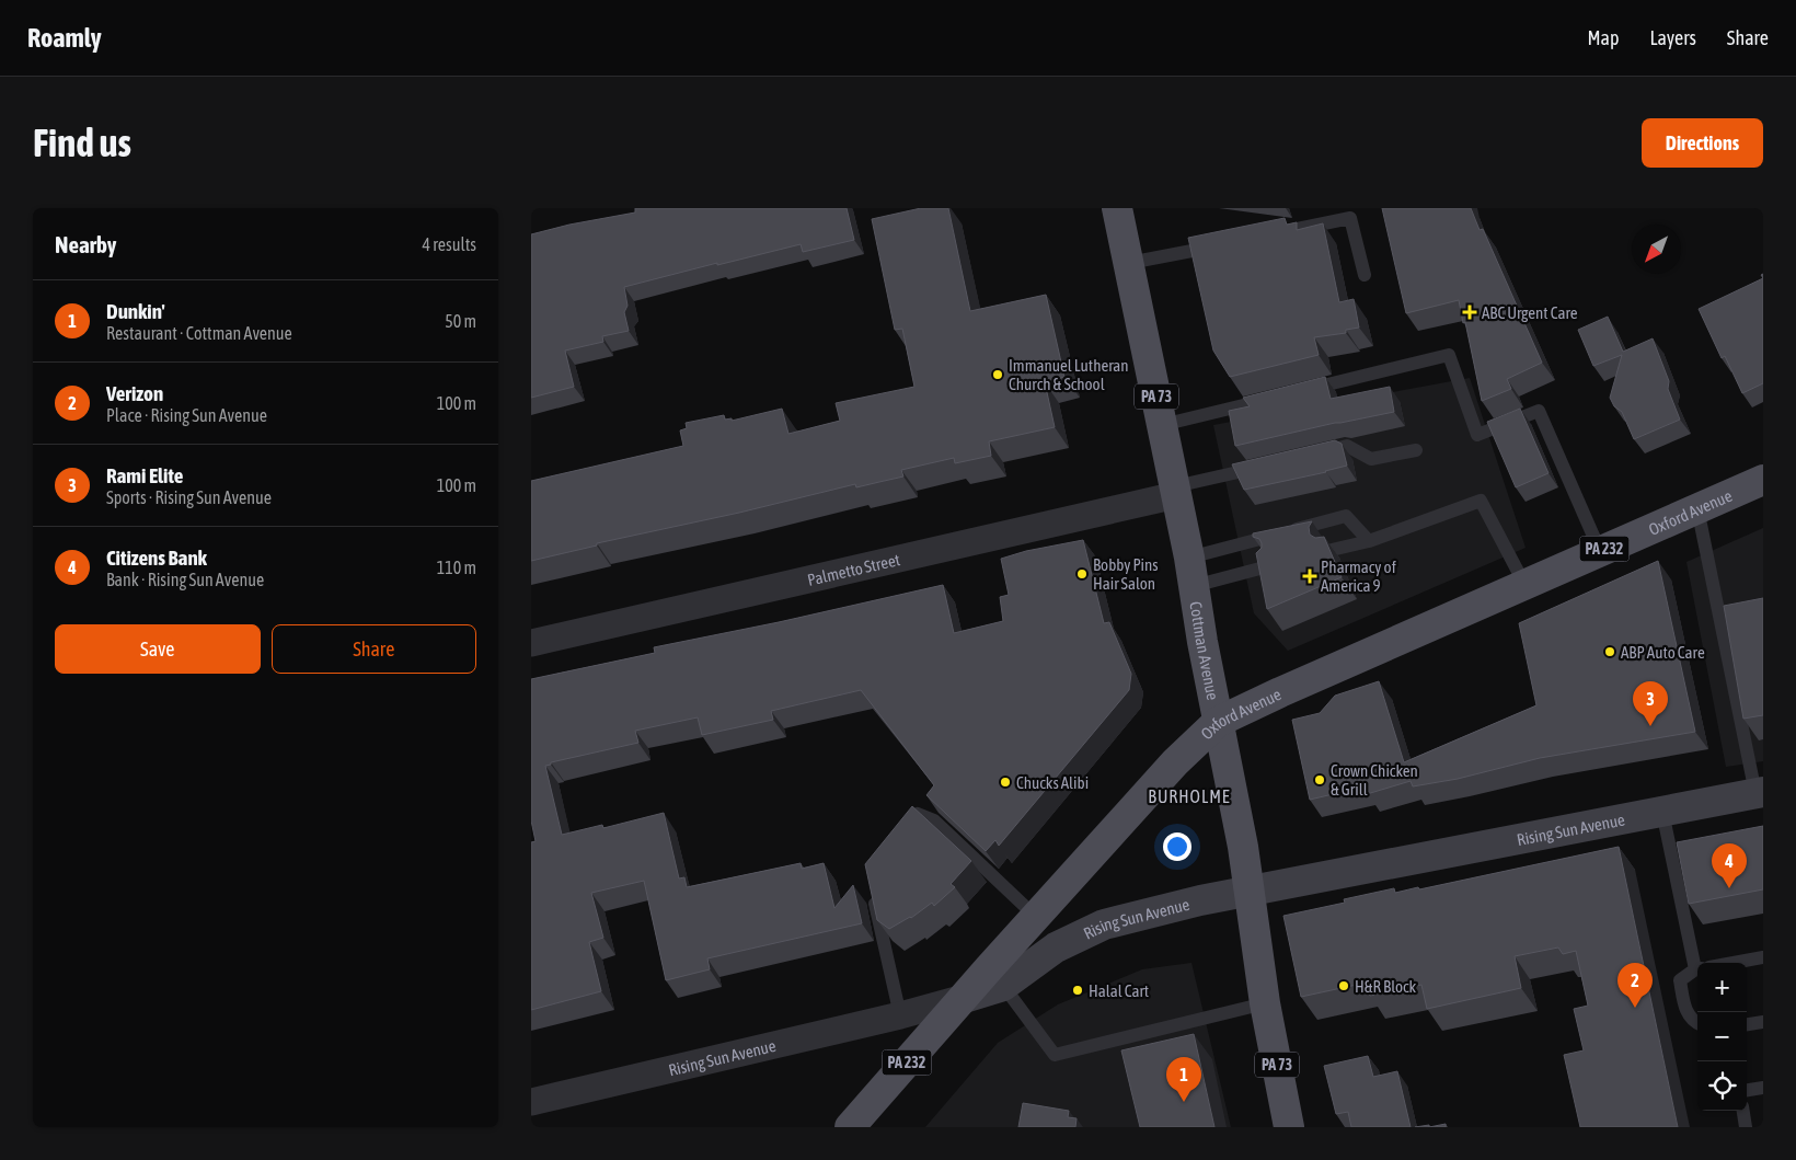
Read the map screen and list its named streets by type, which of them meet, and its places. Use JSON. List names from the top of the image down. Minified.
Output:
{"streets":{"main road":["PA 73","Oxford Avenue","PA 232","Cottman Avenue","Rising Sun Avenue"],"street":["Palmetto Street"]},"crossings":[["Oxford Avenue","Cottman Avenue"],["Oxford Avenue","Rising Sun Avenue"],["Palmetto Street","Cottman Avenue"],["Cottman Avenue","Rising Sun Avenue"]],"districts":["BURHOLME"],"places":{"health":["ABC Urgent Care","Pharmacy of America 9"],"other":["Immanuel Lutheran Church & School","Bobby Pins Hair Salon","ABP Auto Care","Crown Chicken & Grill","Chucks Alibi","H&R Block","Halal Cart"]},"north":"bottom left","page":{"header":"Roamly","nav":["Map","Layers","Share"],"buttons":["Directions",["Save","Share"]],"title":"Find us","heading":["Nearby","4 results"],"list":[{"mark":"1","name":"Dunkin'","note":"Restaurant · Cottman Avenue","value":"50 m"},{"mark":"2","name":"Verizon","note":"Place · Rising Sun Avenue","value":"100 m"},{"mark":"3","name":"Rami Elite","note":"Sports · Rising Sun Avenue","value":"100 m"},{"mark":"4","name":"Citizens Bank","note":"Bank · Rising Sun Avenue","value":"110 m"}],"pins":["3","4","2","1"],"map_buttons":["+","−"]}}
